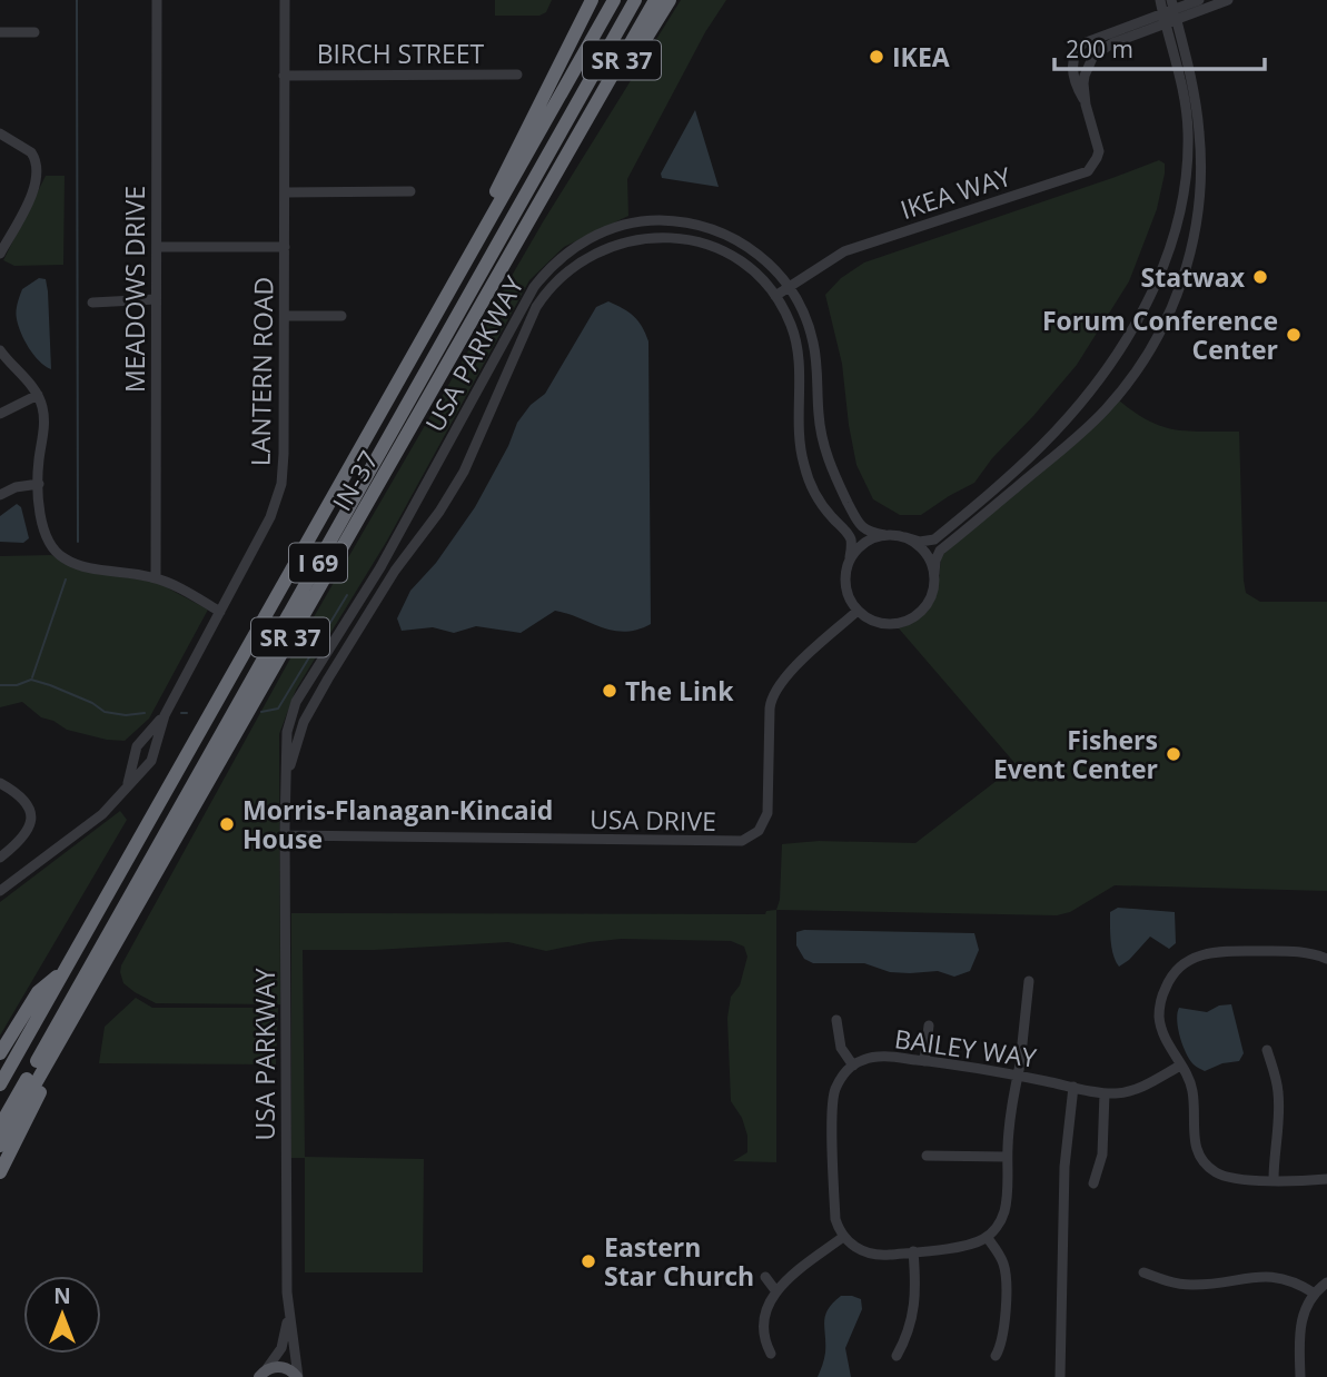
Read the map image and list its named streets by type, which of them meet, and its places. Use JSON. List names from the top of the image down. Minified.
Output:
{"streets":{"highway":["SR 37","IN-37","I 69"],"street":["BIRCH STREET","IKEA WAY","MEADOWS DRIVE","USA PARKWAY","LANTERN ROAD","USA DRIVE","BAILEY WAY"]},"crossings":[["BIRCH STREET","LANTERN ROAD"],["SR 37","I 69"],["IKEA WAY","USA PARKWAY"],["USA PARKWAY","USA DRIVE"]],"places":["IKEA","Statwax","Forum Conference Center","The Link","Fishers Event Center","Morris-Flanagan-Kincaid House","Eastern Star Church"],"scale_bar":"200 m","north":"top"}
